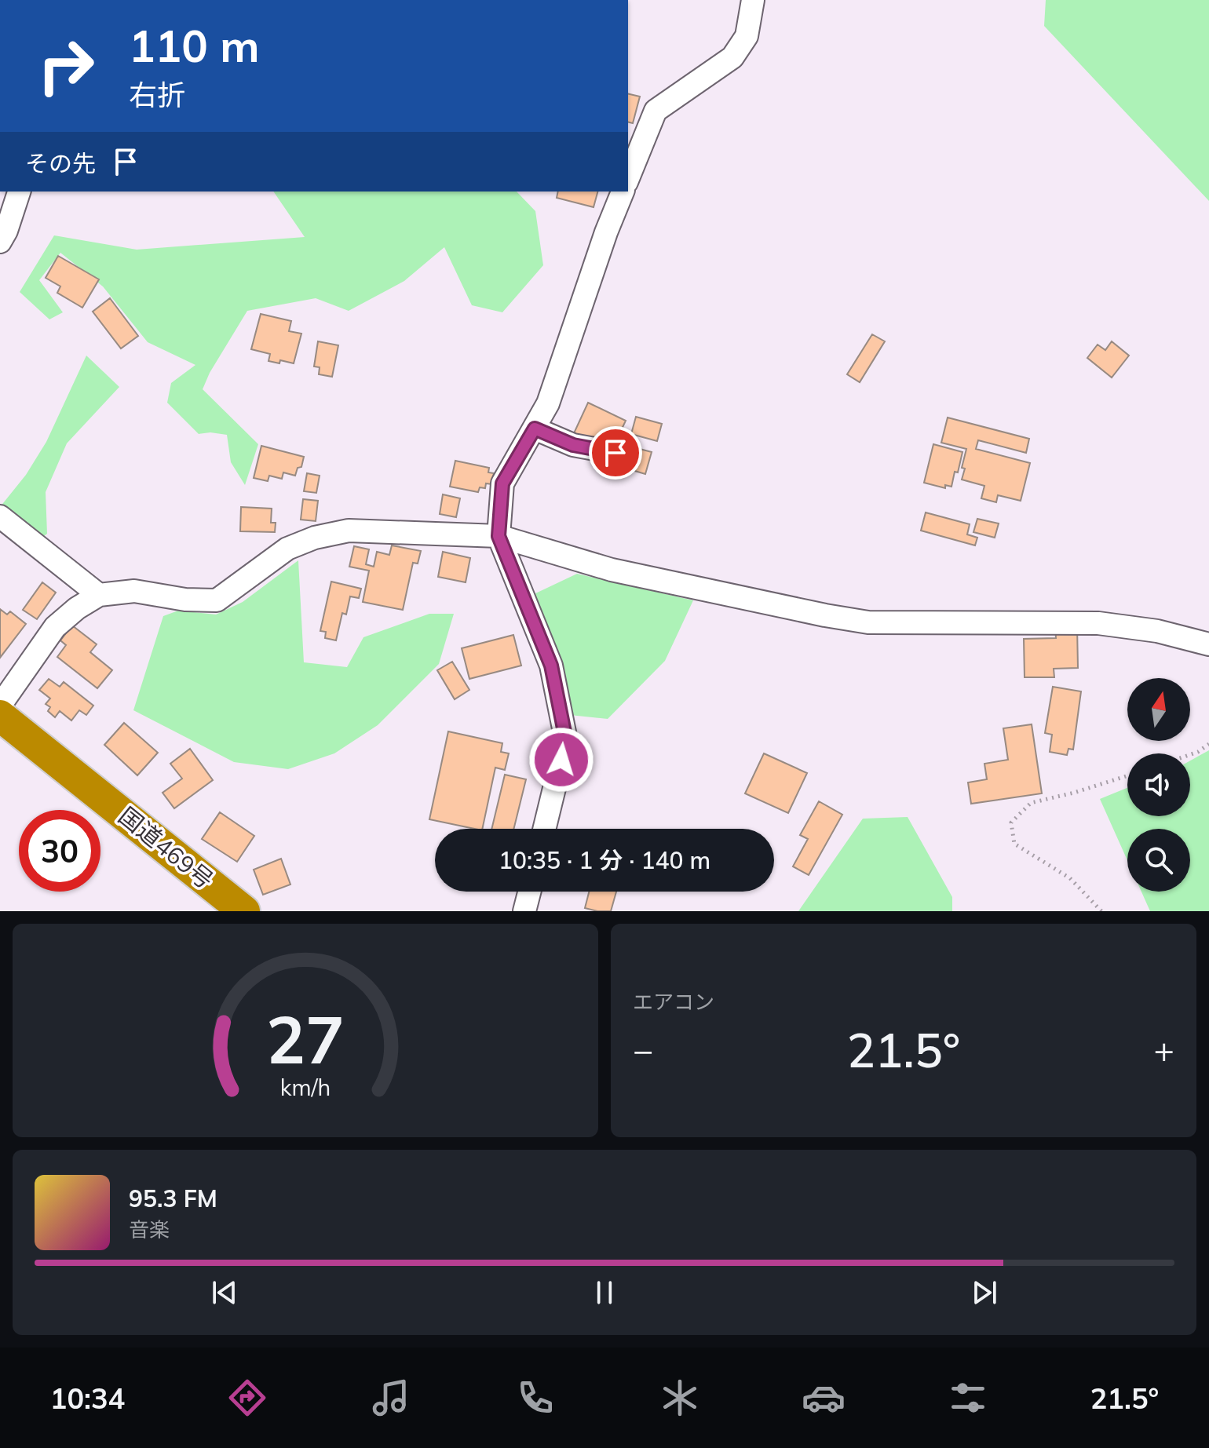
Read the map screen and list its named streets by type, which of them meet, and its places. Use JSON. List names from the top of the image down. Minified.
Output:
{"streets":{"highway":["国道469号"]},"north":"top","page":{"turn":["110 m","右折"],"then":"その先","limit":"30","trip":"10:35 · 1 分 · 140 m","tile":"エアコン","heat":["−","21.5°","+"],"song":["95.3 FM","音楽"],"tabs":["10:34","21.5°"],"gauge":["27","km/h"]}}
